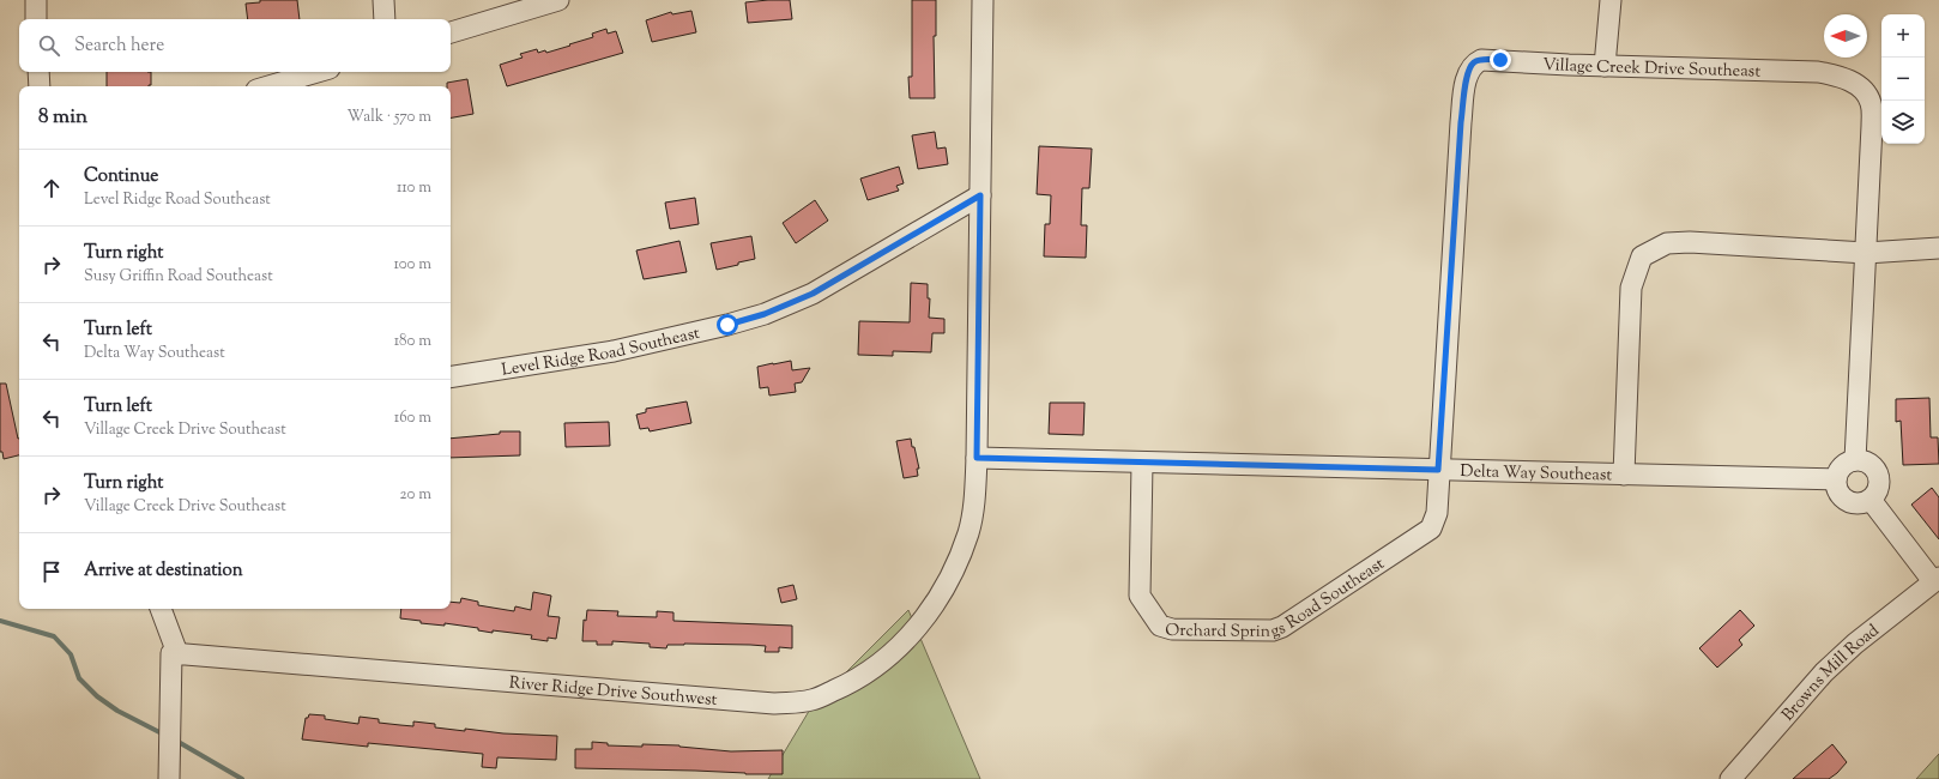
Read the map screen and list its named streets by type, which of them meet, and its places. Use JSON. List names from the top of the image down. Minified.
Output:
{"streets":{"street":["Village Creek Drive Southeast","Level Ridge Road Southeast","Delta Way Southeast","Orchard Springs Road Southeast","Browns Mill Road","River Ridge Drive Southwest"]},"crossings":[["Village Creek Drive Southeast","Delta Way Southeast"],["Village Creek Drive Southeast","Orchard Springs Road Southeast"],["Level Ridge Road Southeast","River Ridge Drive Southwest"],["Delta Way Southeast","Orchard Springs Road Southeast"],["Delta Way Southeast","River Ridge Drive Southwest"]],"north":"left","page":{"map_buttons":["+","−"],"search":"Search here","heading":["8 min","Walk · 570 m"],"list":[["Continue","Level Ridge Road Southeast","110 m"],["Turn right","Susy Griffin Road Southeast","100 m"],["Turn left","Delta Way Southeast","180 m"],["Turn left","Village Creek Drive Southeast","160 m"],["Turn right","Village Creek Drive Southeast","20 m"],"Arrive at destination"]}}
